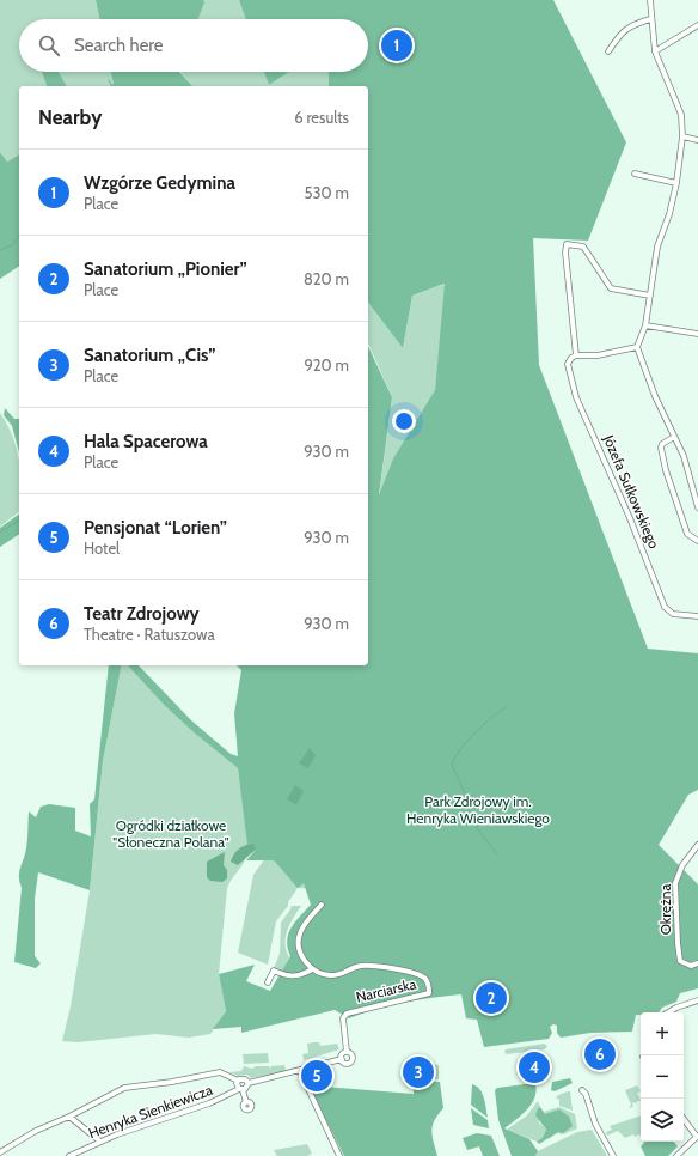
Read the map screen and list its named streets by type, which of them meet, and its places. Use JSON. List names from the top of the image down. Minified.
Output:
{"streets":{"street":["Józefa Sułkowskiego","Okrężna","Narciarska","Henryka Sienkiewicza"]},"parks":["Park Zdrojowy im. Henryka Wieniawskiego","Ogródki działkowe \"Słoneczna Polana\""],"page":{"search":"Search here","pins":["1","2","6","4","3","5"],"heading":["Nearby","6 results"],"list":[{"mark":"1","name":"Wzgórze Gedymina","note":"Place","value":"530 m"},{"mark":"2","name":"Sanatorium „Pionier”","note":"Place","value":"820 m"},{"mark":"3","name":"Sanatorium „Cis”","note":"Place","value":"920 m"},{"mark":"4","name":"Hala Spacerowa","note":"Place","value":"930 m"},{"mark":"5","name":"Pensjonat “Lorien”","note":"Hotel","value":"930 m"},{"mark":"6","name":"Teatr Zdrojowy","note":"Theatre · Ratuszowa","value":"930 m"}],"map_buttons":["+","−"]}}
